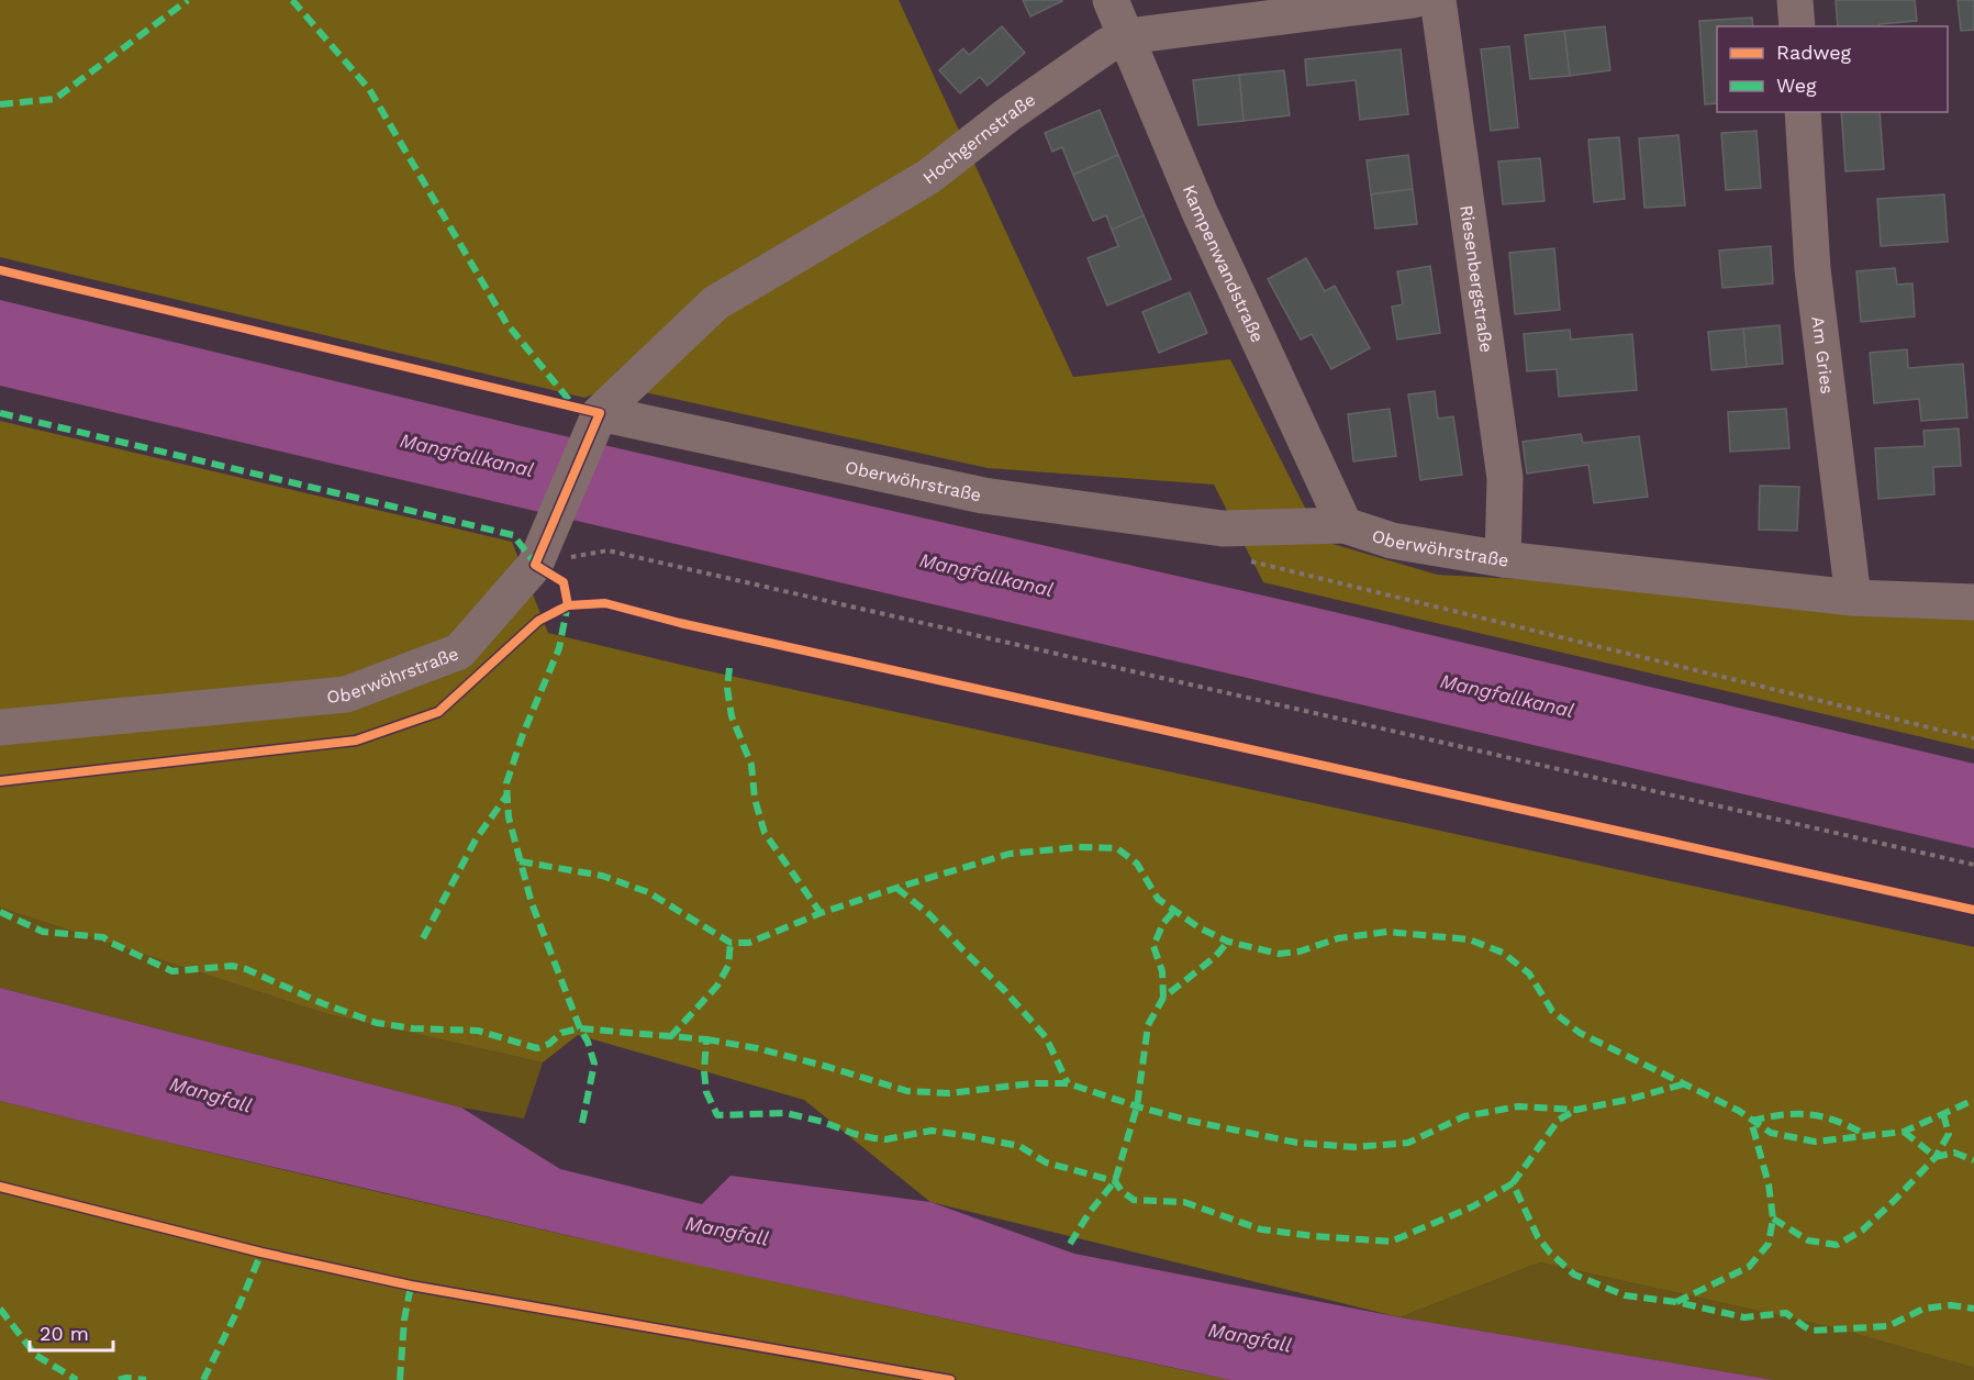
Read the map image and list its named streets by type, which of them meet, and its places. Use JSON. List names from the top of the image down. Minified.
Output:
{"streets":{"street":["Hochgernstraße","Kampenwandstraße","Riesenbergstraße","Am Gries","Oberwöhrstraße"]},"crossings":[["Hochgernstraße","Kampenwandstraße"],["Hochgernstraße","Oberwöhrstraße"],["Kampenwandstraße","Oberwöhrstraße"],["Riesenbergstraße","Oberwöhrstraße"],["Am Gries","Oberwöhrstraße"]],"water":["Mangfallkanal","Mangfall"],"legend":["Radweg","Weg"],"scale_bar":"20 m"}
